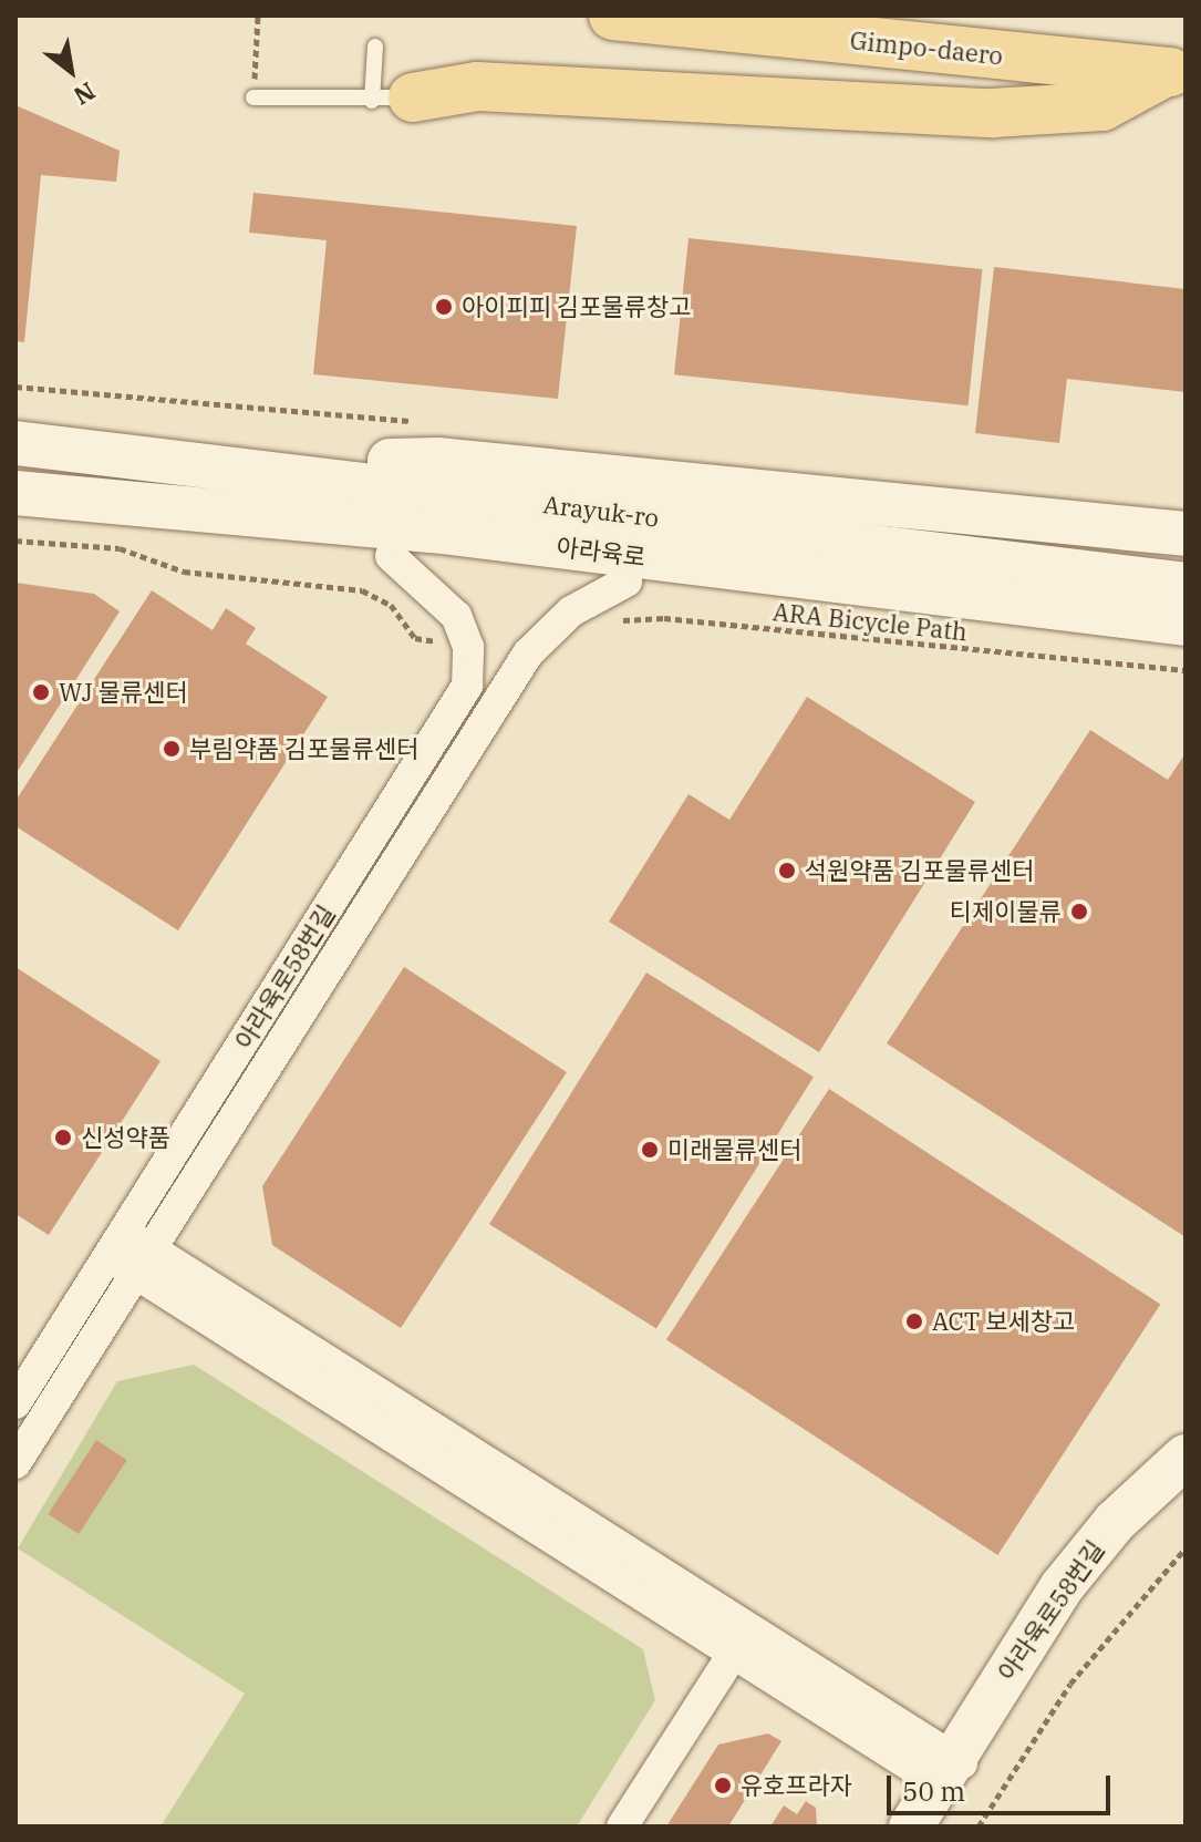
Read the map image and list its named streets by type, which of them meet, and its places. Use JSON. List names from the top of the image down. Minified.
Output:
{"streets":{"main road":["Gimpo-daero"],"street":["Arayuk-ro","아라육로","아라육로58번길"],"path":["ARA Bicycle Path"]},"places":["아이피피 김포물류창고","WJ 물류센터","부림약품 김포물류센터","석원약품 김포물류센터","티제이물류","신성약품","미래물류센터","ACT 보세창고","유호프라자"],"scale_bar":"50 m","north":"bottom right"}
